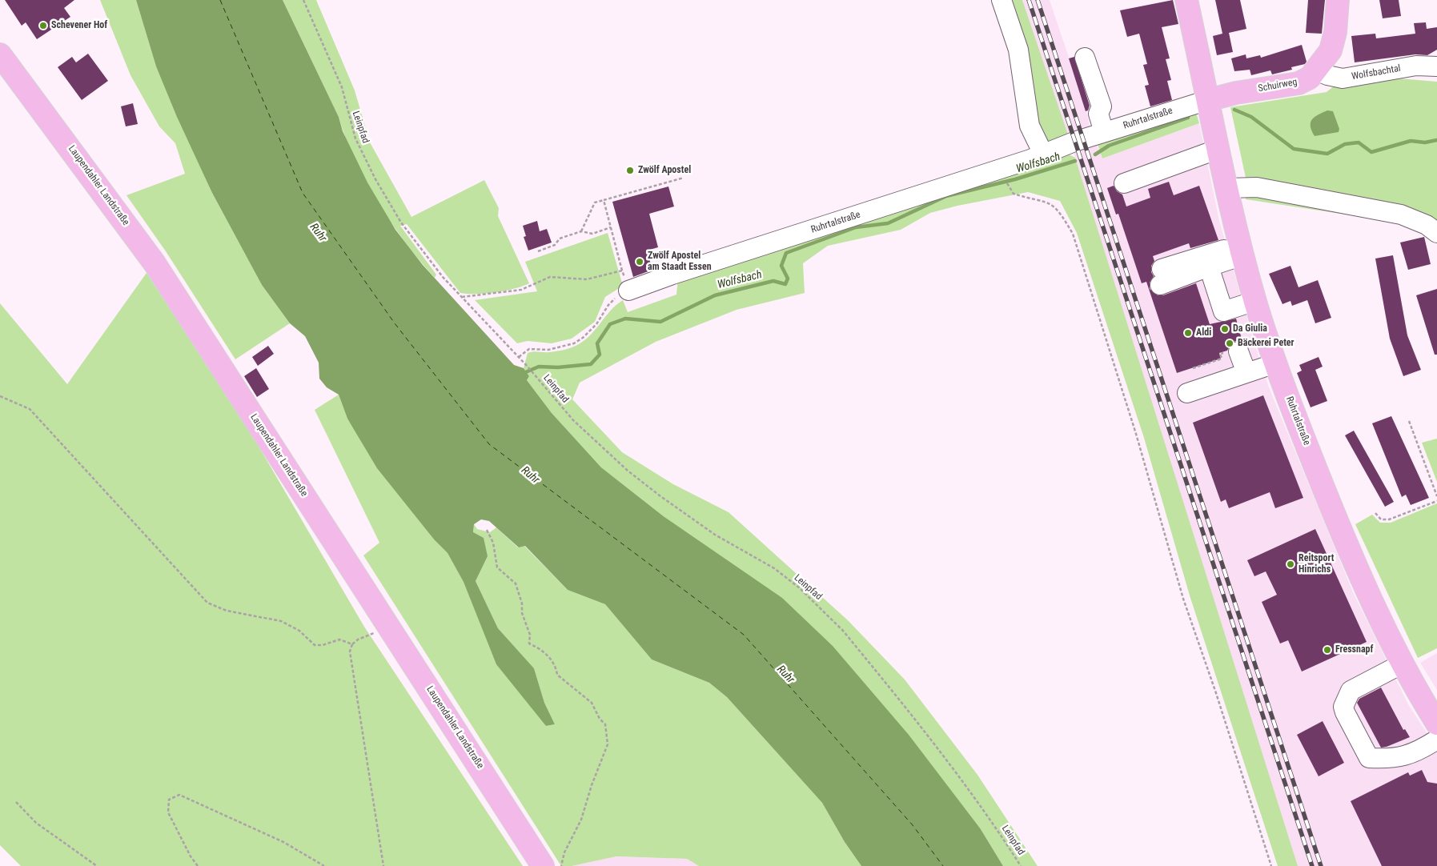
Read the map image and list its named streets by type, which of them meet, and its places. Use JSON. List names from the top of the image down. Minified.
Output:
{"streets":{"main road":["Schuirweg","Ruhrtalstraße","Laupendahler Landstraße"],"street":["Wolfsbachtal"],"path":["Leinpfad"]},"crossings":[["Wolfsbachtal","Schuirweg"],["Schuirweg","Ruhrtalstraße"]],"water":["Wolfsbach","Ruhr"],"places":["Schevener Hof","Zwölf Apostel","Zwölf Apostel am Staadt Essen","Da Giulia","Aldi","Bäckerei Peter","Reitsport Hinrichs","Fressnapf"]}
